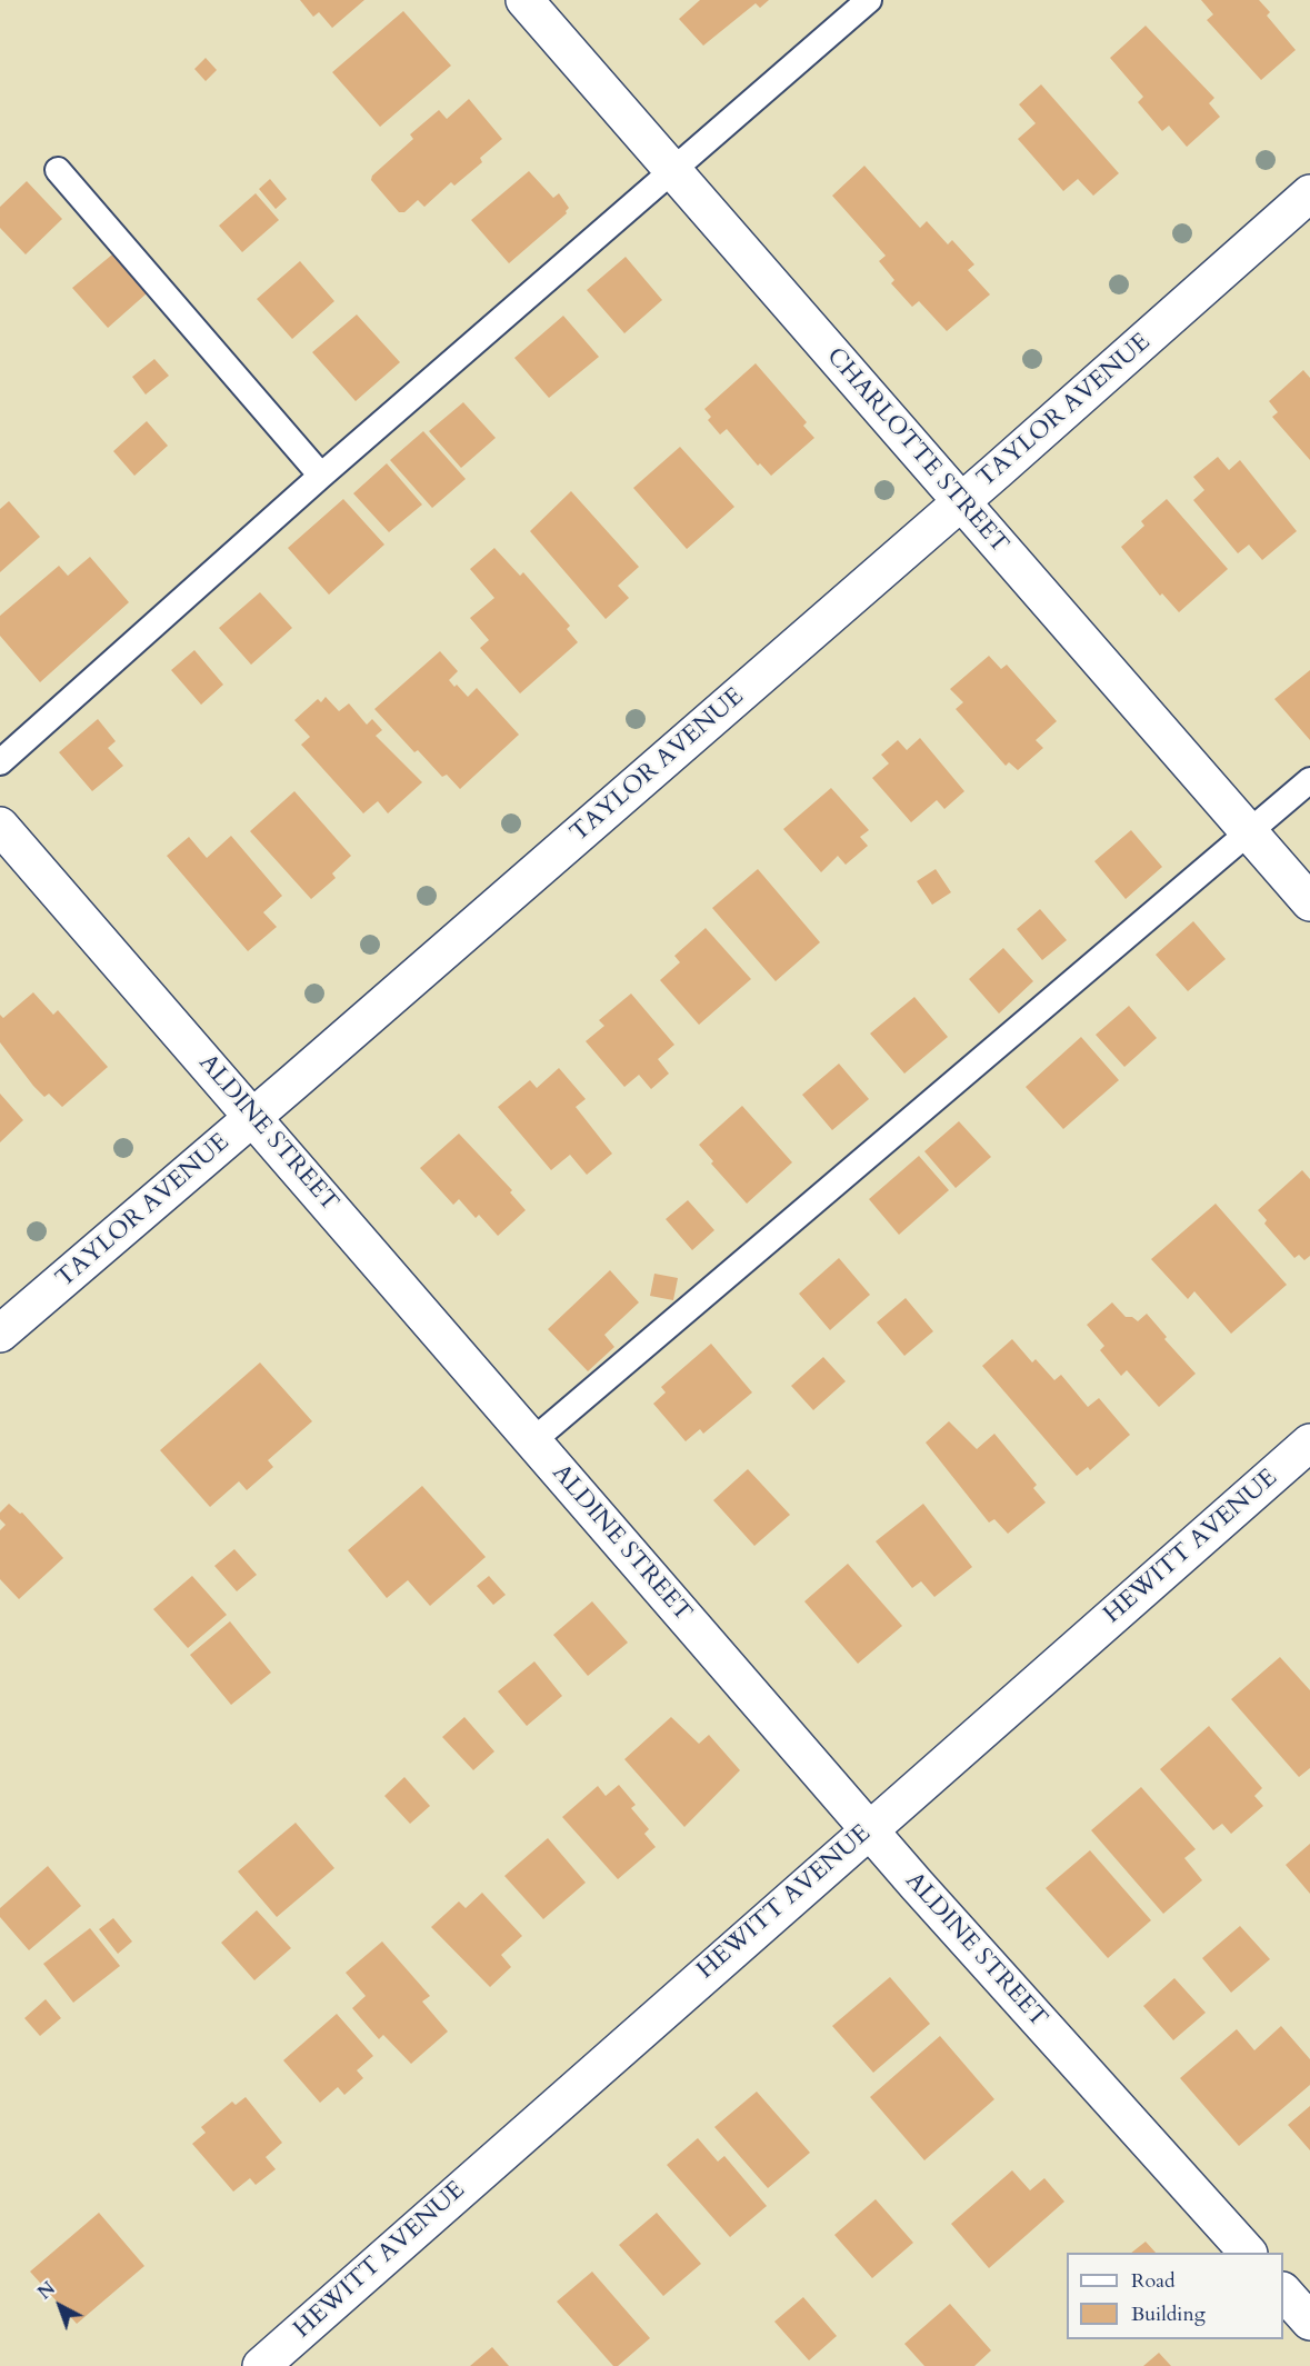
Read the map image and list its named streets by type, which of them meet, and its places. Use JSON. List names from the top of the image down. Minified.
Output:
{"streets":{"street":["TAYLOR AVENUE","CHARLOTTE STREET","ALDINE STREET","HEWITT AVENUE"]},"crossings":[["TAYLOR AVENUE","CHARLOTTE STREET"],["TAYLOR AVENUE","ALDINE STREET"],["ALDINE STREET","HEWITT AVENUE"]],"legend":["Road","Building"],"north":"top left"}
